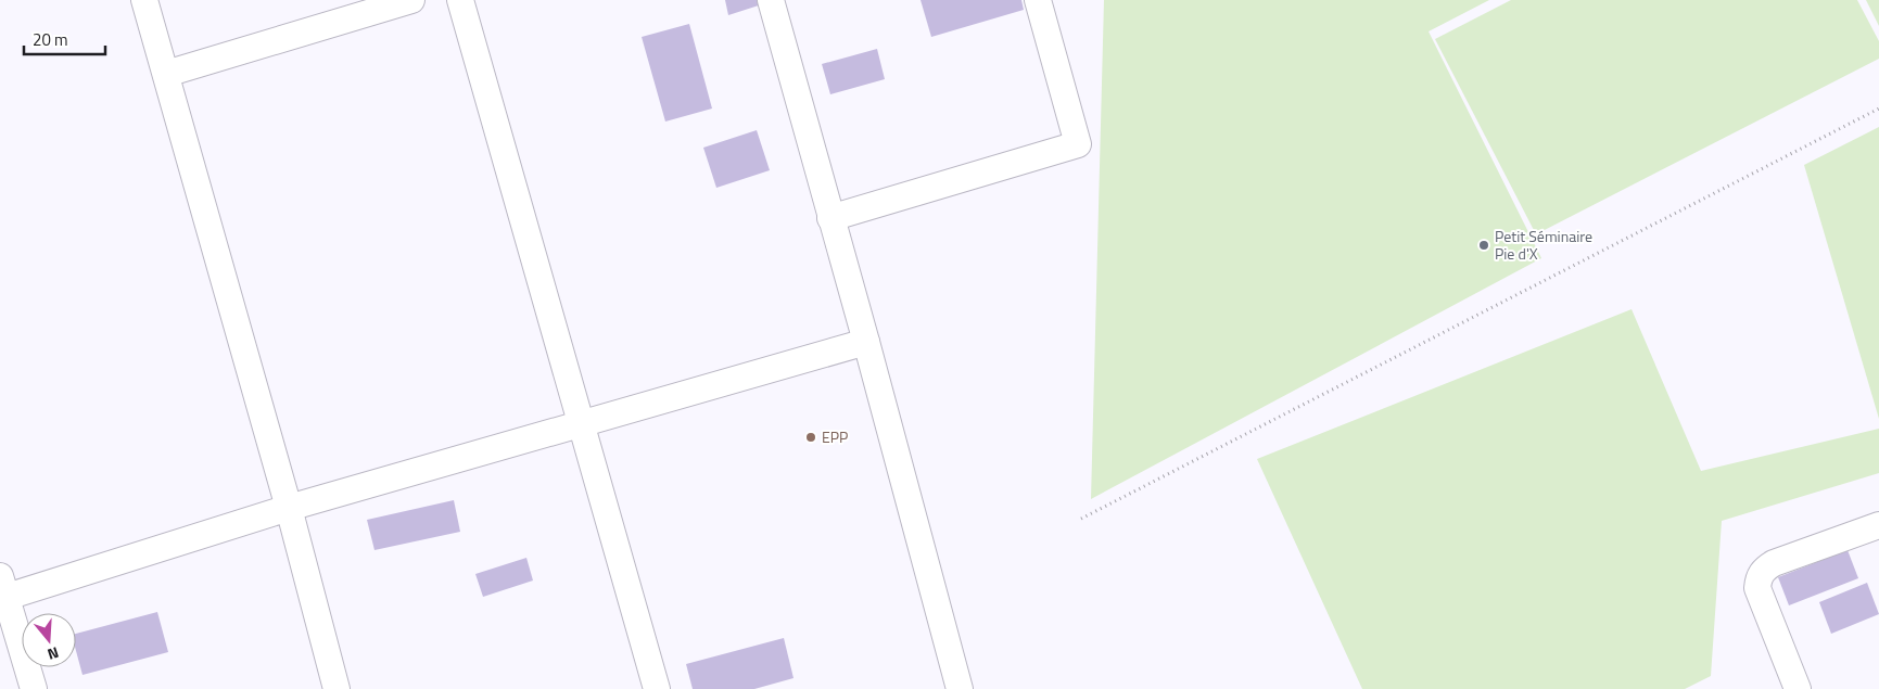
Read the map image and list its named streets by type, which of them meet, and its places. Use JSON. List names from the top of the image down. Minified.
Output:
{"places":["Petit Séminaire Pie d'X","EPP"],"scale_bar":"20 m","north":"bottom"}
